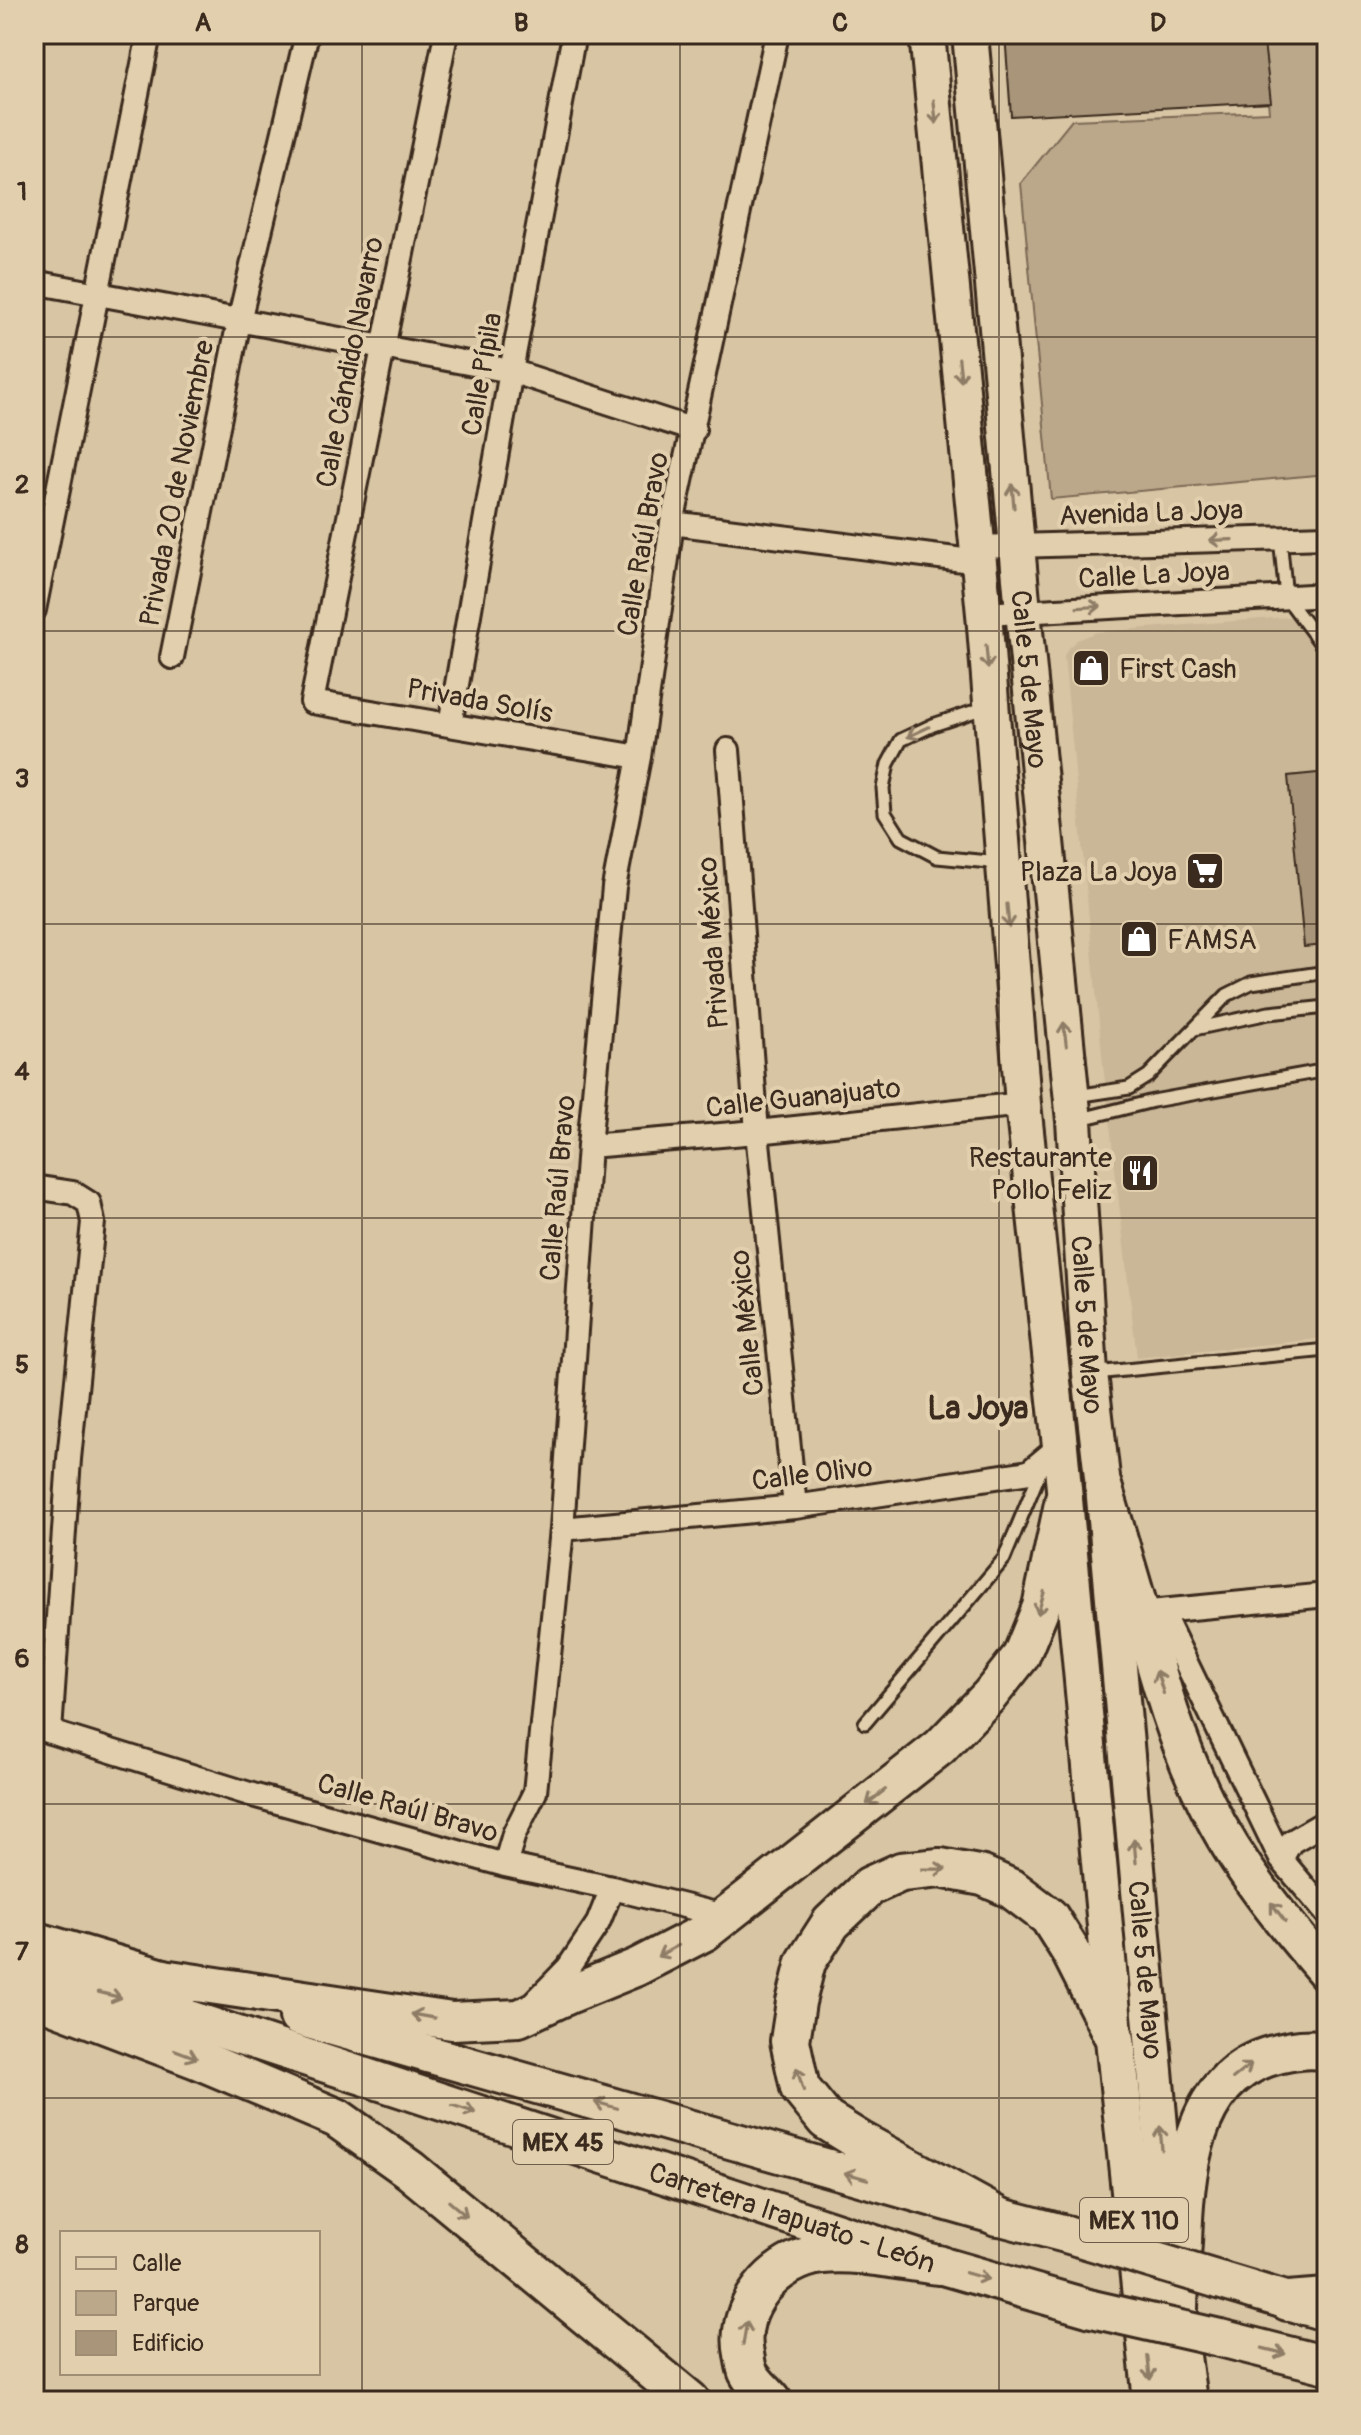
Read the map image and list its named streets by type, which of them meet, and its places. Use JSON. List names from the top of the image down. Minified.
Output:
{"streets":{"highway":["MEX 45","Carretera Irapuato - León","MEX 110"],"main road":["Calle 5 de Mayo"],"street":["Calle Cándido Navarro","Calle Pípila","Privada 20 de Noviembre","Avenida La Joya","Calle Raúl Bravo","Calle La Joya","Privada Solís","Privada México","Calle Guanajuato","Calle México","Calle Olivo"]},"crossings":[["Calle Cándido Navarro","Privada Solís"],["Calle Pípila","Privada Solís"],["Avenida La Joya","Calle 5 de Mayo"],["Calle Raúl Bravo","Privada Solís"],["Calle Raúl Bravo","Calle Guanajuato"],["Calle Raúl Bravo","Calle Olivo"],["Calle La Joya","Calle 5 de Mayo"],["Calle 5 de Mayo","Calle Guanajuato"],["Calle 5 de Mayo","Calle Olivo"],["Calle 5 de Mayo","MEX 110"],["Privada México","Calle Guanajuato"],["Privada México","Calle México"],["Calle Guanajuato","Calle México"],["Calle México","Calle Olivo"]],"one_way":["Avenida La Joya","Calle La Joya"],"districts":["La Joya"],"places":{"shop":["First Cash","FAMSA"],"supermarket":["Plaza La Joya"],"restaurant":["Restaurante Pollo Feliz"]},"legend":["Calle","Parque","Edificio"],"grid":{"columns":["A","B","C","D"],"rows":["1","2","3","4","5","6","7","8"]}}
